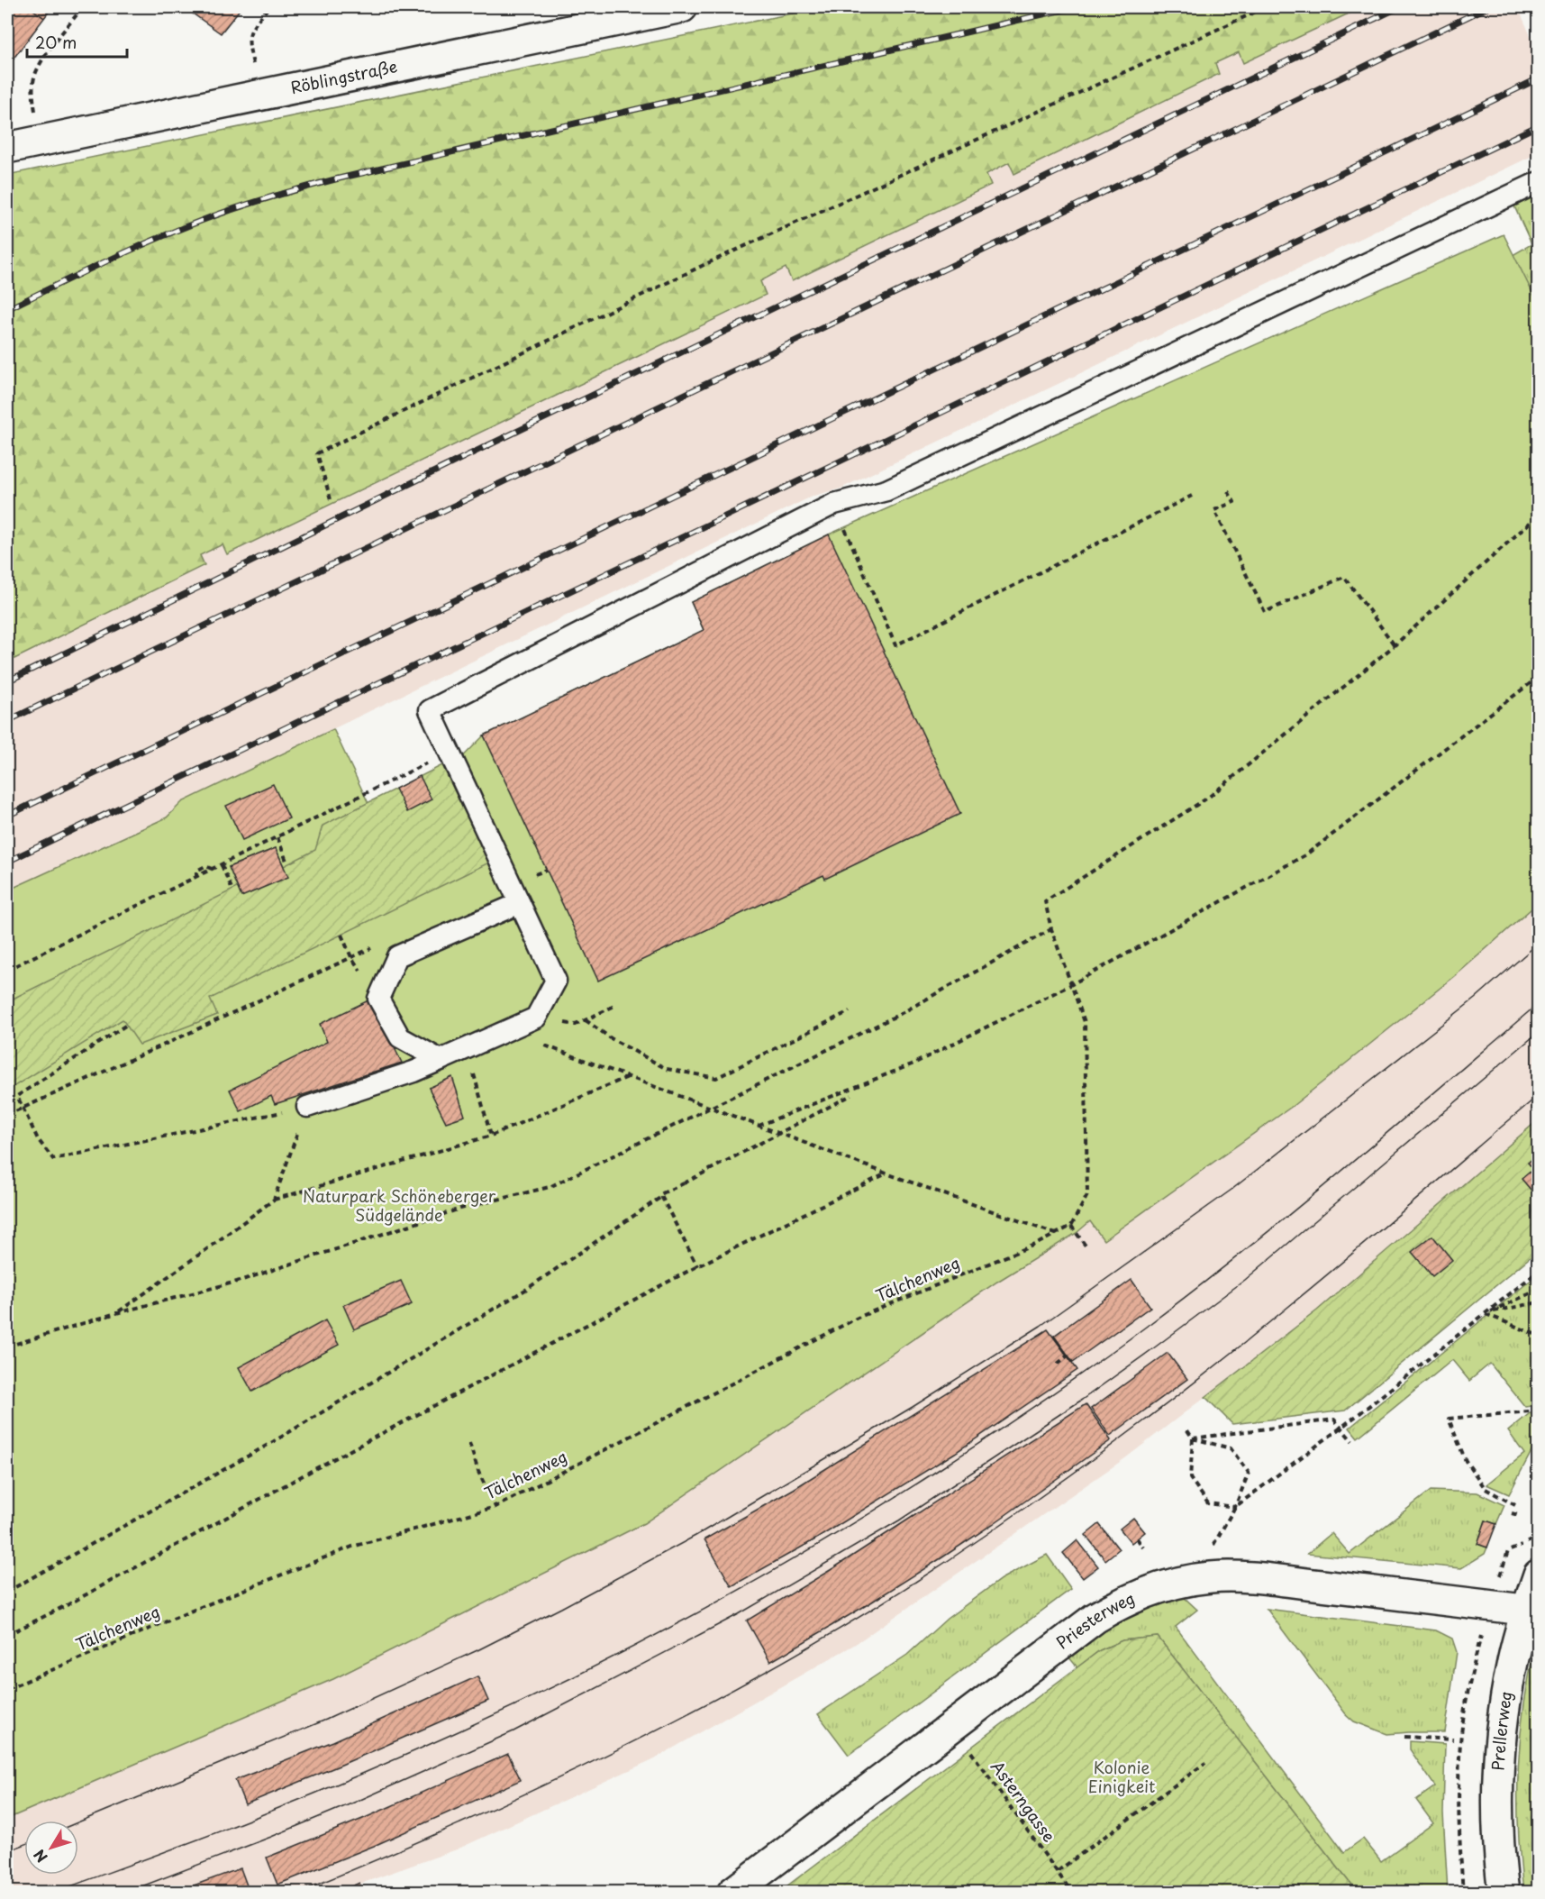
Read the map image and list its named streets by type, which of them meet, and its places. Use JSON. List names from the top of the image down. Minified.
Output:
{"streets":{"street":["Röblingstraße","Priesterweg","Prellerweg"],"path":["Tälchenweg","Asterngasse"]},"crossings":[["Priesterweg","Prellerweg"],["Priesterweg","Asterngasse"]],"parks":["Naturpark Schöneberger Südgelände","Kolonie Einigkeit"],"scale_bar":"20 m","north":"bottom left"}
